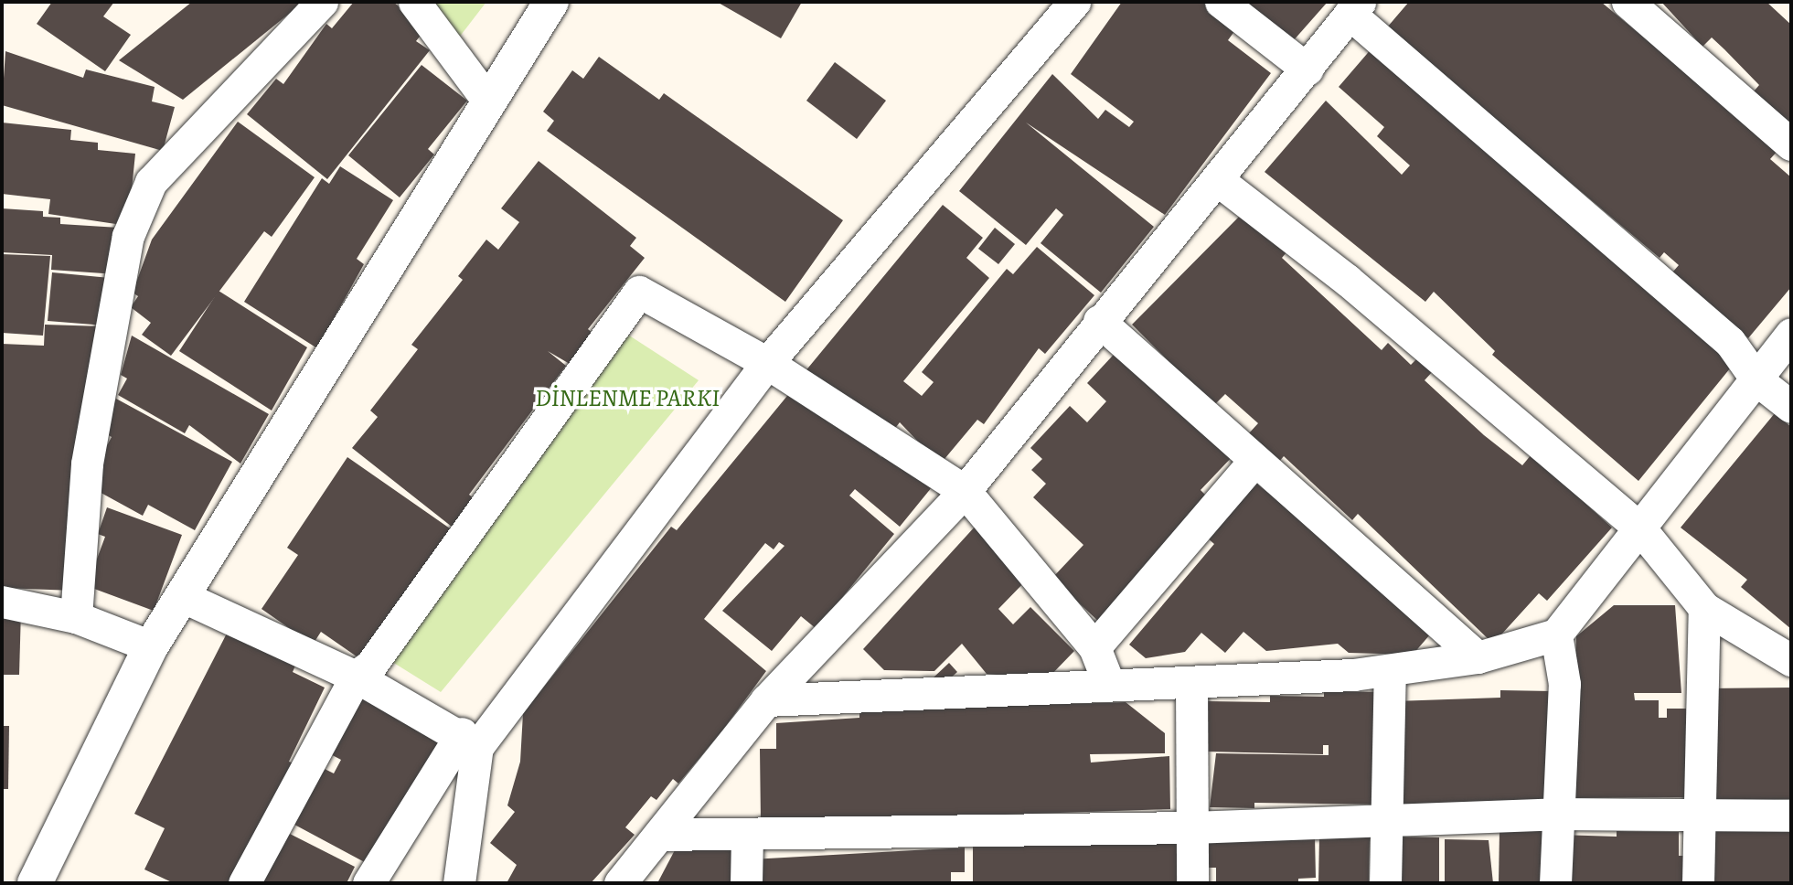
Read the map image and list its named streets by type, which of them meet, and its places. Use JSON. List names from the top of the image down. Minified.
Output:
{"parks":["DİNLENME PARKI"]}
